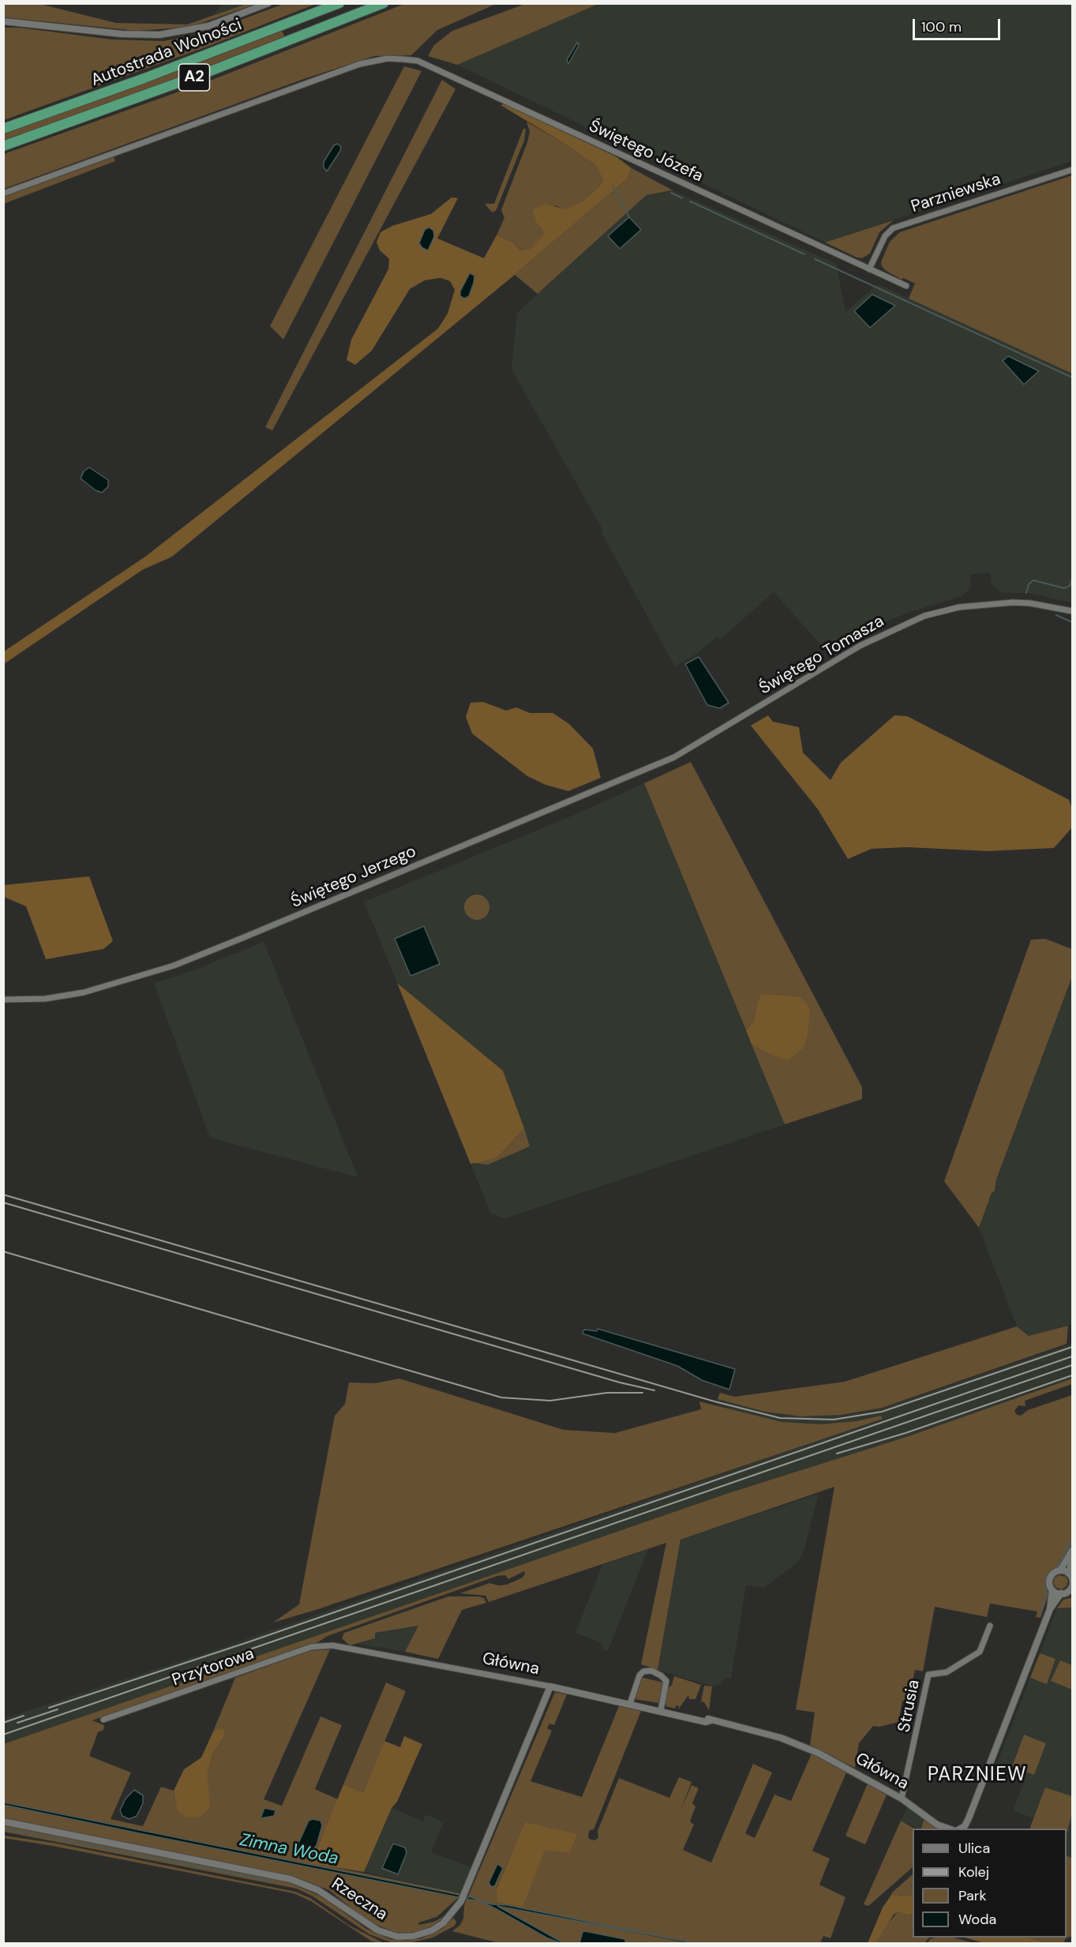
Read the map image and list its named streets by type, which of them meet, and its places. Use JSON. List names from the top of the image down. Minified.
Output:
{"streets":{"highway":["Autostrada Wolności","A2"],"street":["Świętego Józefa","Parzniewska","Świętego Tomasza","Świętego Jerzego","Główna","Przytorowa","Strusia","Rzeczna"]},"crossings":[["Świętego Józefa","Parzniewska"],["Świętego Tomasza","Świętego Jerzego"],["Główna","Przytorowa"],["Główna","Strusia"],["Główna","Rzeczna"]],"districts":["PARZNIEW"],"water":["Zimna Woda"],"legend":["Ulica","Kolej","Park","Woda"],"scale_bar":"100 m"}
